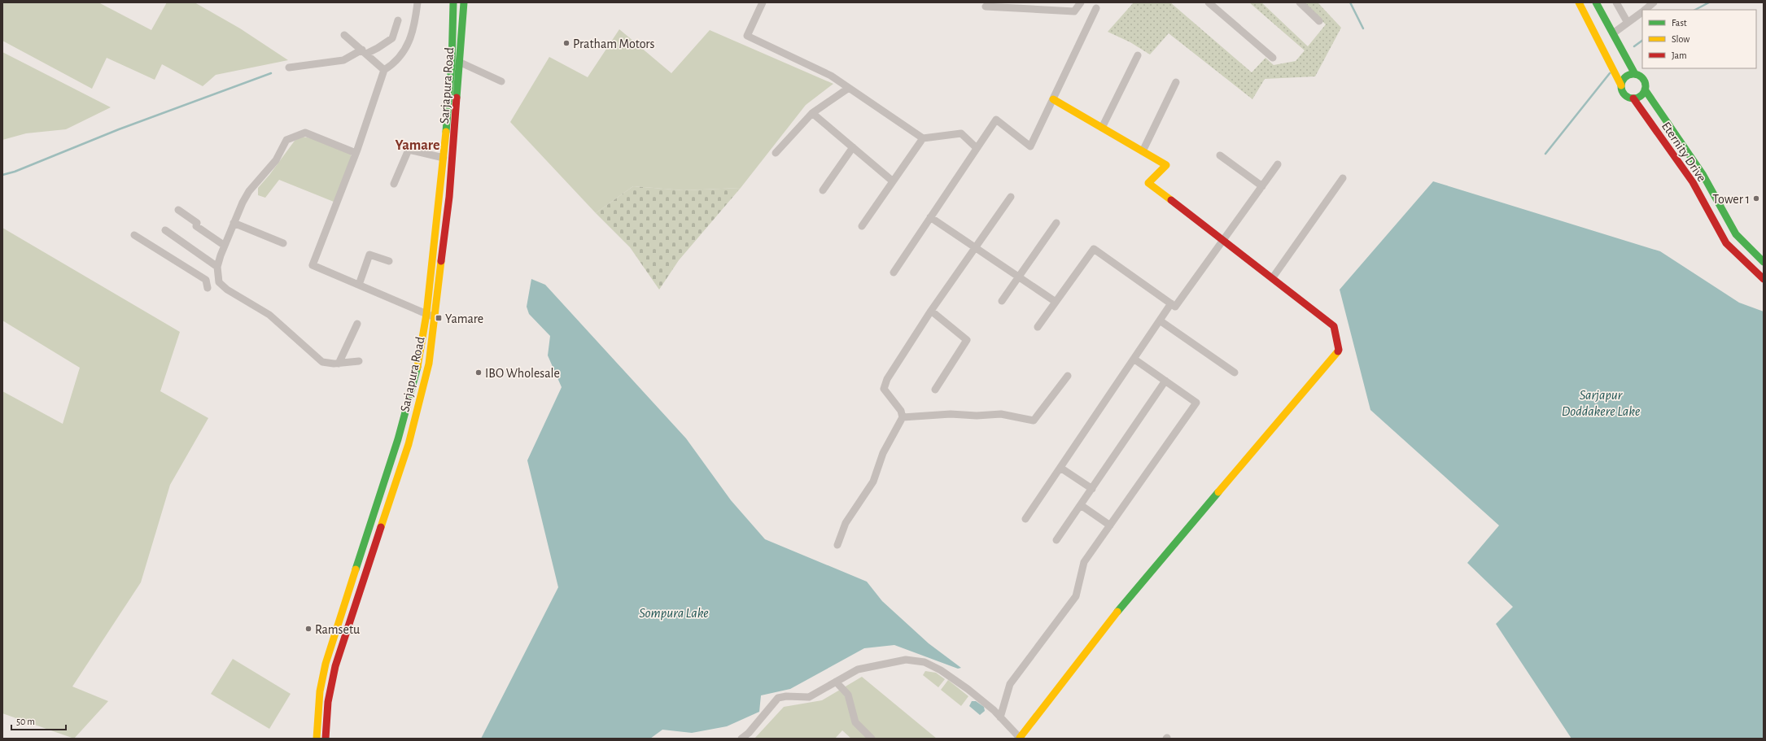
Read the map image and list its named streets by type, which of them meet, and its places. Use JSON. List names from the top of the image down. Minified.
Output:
{"streets":{"street":["Sarjapura Road","Eternity Drive"]},"districts":["Yamare"],"water":["Sarjapur Doddakere Lake","Sompura Lake"],"places":{"other":["Pratham Motors","Tower 1","IBO Wholesale","Ramsetu"],"transit":["Yamare"]},"legend":["Fast","Slow","Jam"],"scale_bar":"50 m"}
